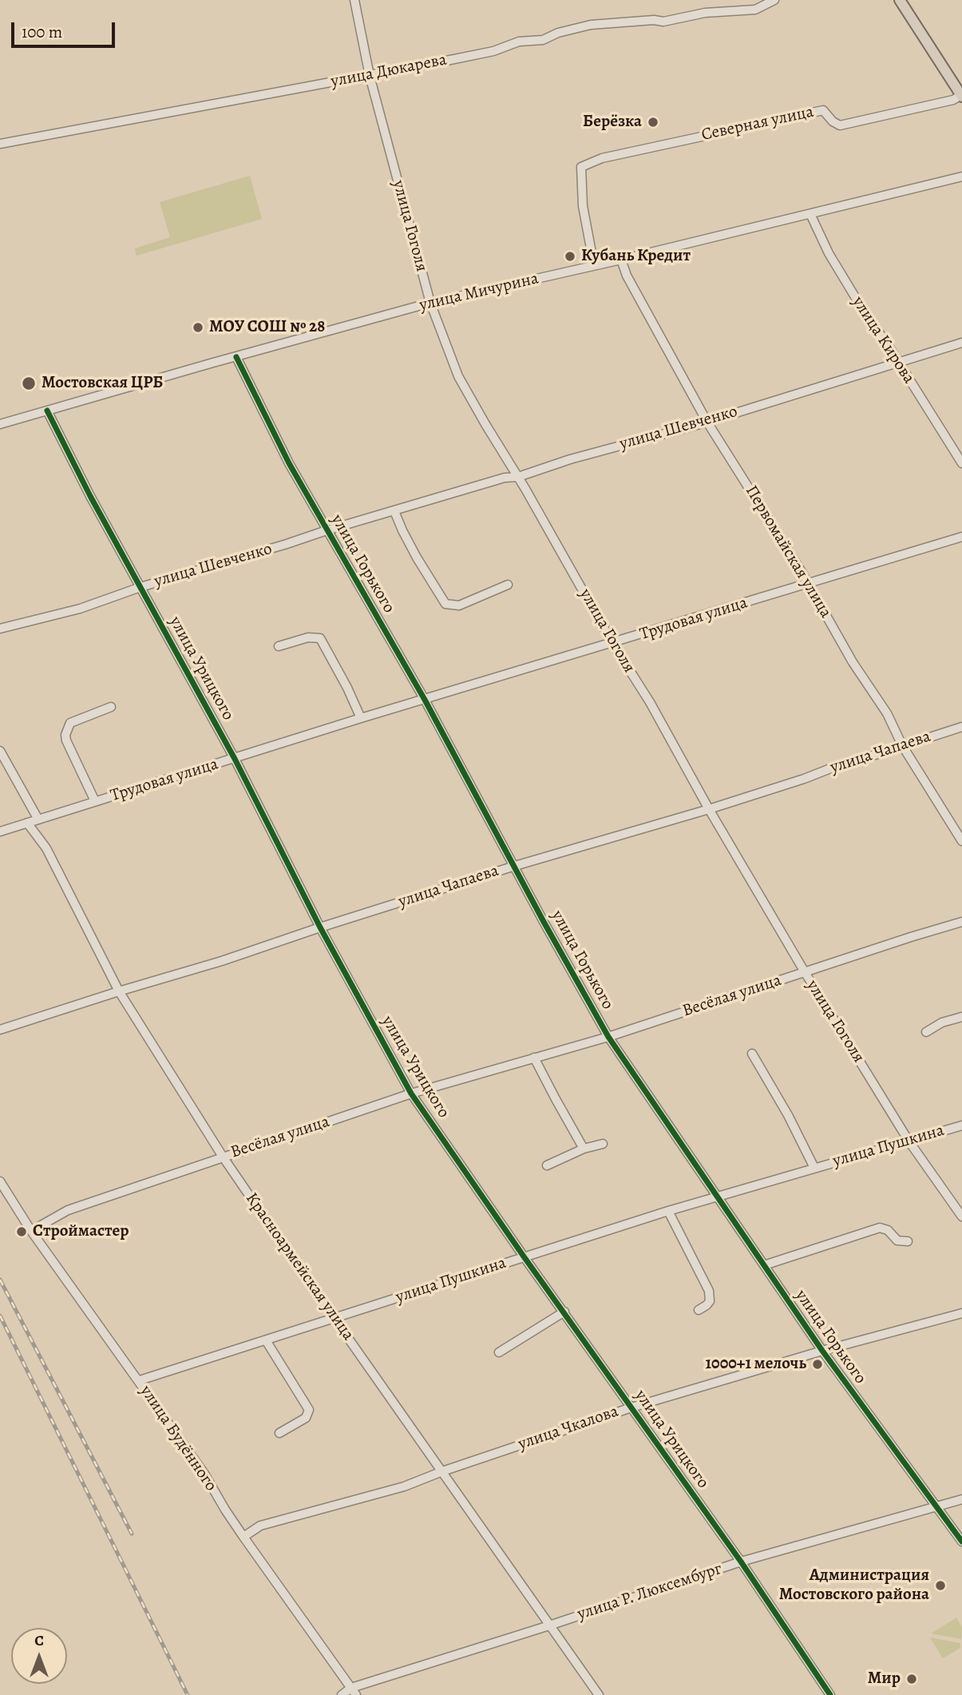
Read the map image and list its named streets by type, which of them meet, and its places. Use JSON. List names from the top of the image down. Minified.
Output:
{"streets":{"street":["улица Дюкарева","Северная улица","улица Гоголя","улица Мичурина","улица Кирова","улица Шевченко","Первомайская улица","улица Горького","Трудовая улица","улица Урицкого","улица Чапаева","Весёлая улица","улица Пушкина","Красноармейская улица","улица Чкалова","улица Будённого","улица Р. Люксембург"]},"crossings":[["улица Дюкарева","улица Гоголя"],["Северная улица","улица Мичурина"],["улица Гоголя","улица Мичурина"],["улица Гоголя","улица Шевченко"],["улица Гоголя","Трудовая улица"],["улица Гоголя","улица Чапаева"],["улица Гоголя","Весёлая улица"],["улица Гоголя","улица Пушкина"],["улица Мичурина","улица Кирова"],["улица Мичурина","Первомайская улица"],["улица Мичурина","улица Горького"],["улица Мичурина","улица Урицкого"],["улица Кирова","улица Шевченко"],["улица Шевченко","Первомайская улица"],["улица Шевченко","улица Горького"],["улица Шевченко","улица Урицкого"],["Первомайская улица","Трудовая улица"],["Первомайская улица","улица Чапаева"],["улица Горького","Трудовая улица"],["улица Горького","улица Чапаева"],["улица Горького","Весёлая улица"],["улица Горького","улица Пушкина"],["улица Горького","улица Чкалова"],["улица Горького","улица Р. Люксембург"],["Трудовая улица","улица Урицкого"],["Трудовая улица","Красноармейская улица"],["улица Урицкого","улица Чапаева"],["улица Урицкого","Весёлая улица"],["улица Урицкого","улица Пушкина"],["улица Урицкого","улица Чкалова"],["улица Урицкого","улица Р. Люксембург"],["улица Чапаева","Красноармейская улица"],["Весёлая улица","Красноармейская улица"],["Весёлая улица","улица Будённого"],["улица Пушкина","Красноармейская улица"],["улица Пушкина","улица Будённого"],["Красноармейская улица","улица Чкалова"],["Красноармейская улица","улица Р. Люксембург"],["улица Чкалова","улица Будённого"],["улица Будённого","улица Р. Люксембург"]],"places":["Берёзка","Кубань Кредит","МОУ СОШ № 28","Мостовская ЦРБ","Строймастер","1000+1 мелочь","Администрация Мостовского района","Мир"],"scale_bar":"100 m","north":"top"}
